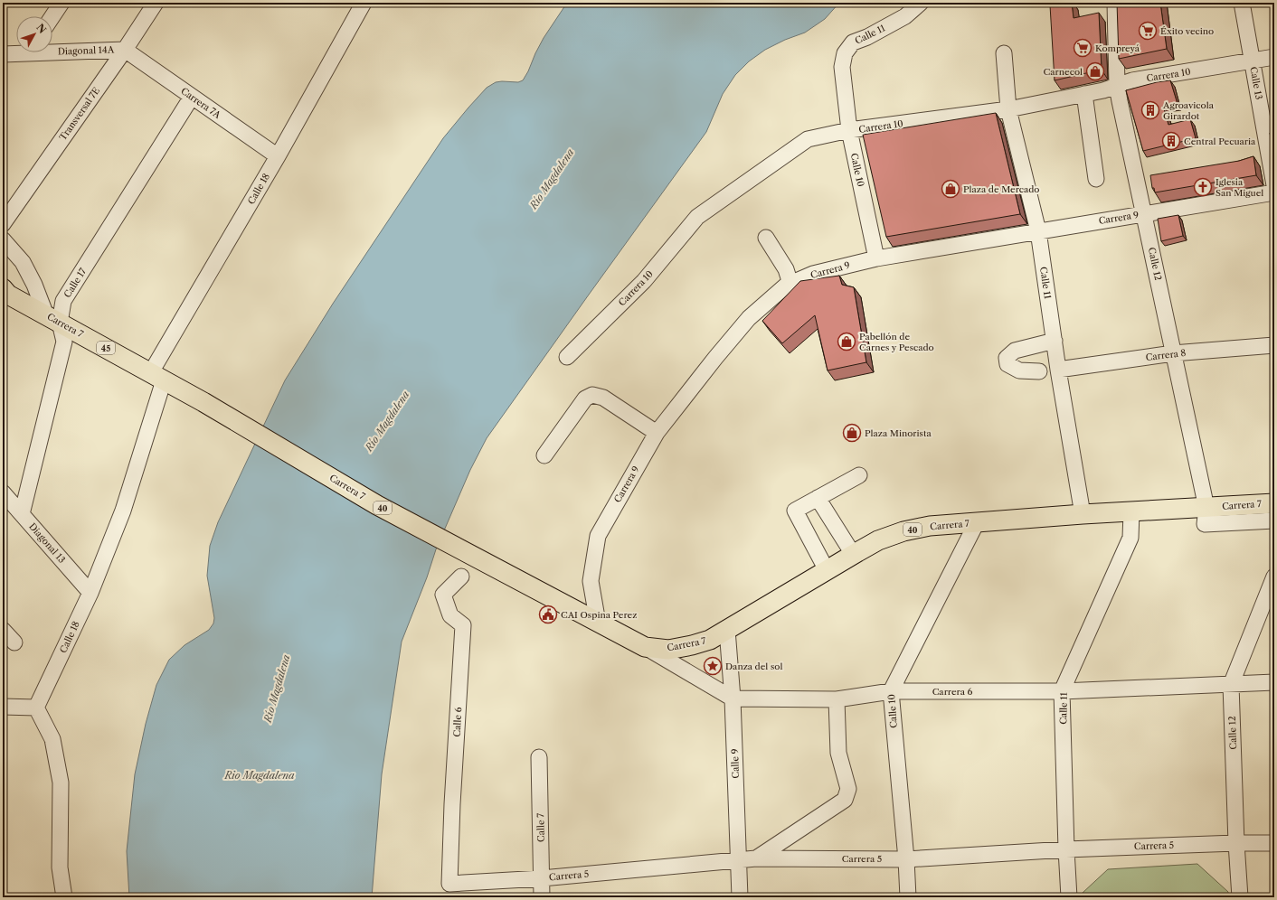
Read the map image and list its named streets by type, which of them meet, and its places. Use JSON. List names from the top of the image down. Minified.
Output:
{"streets":{"main road":["Carrera 7","45","40"],"street":["Calle 11","Diagonal 14A","Carrera 10","Calle 13","Carrera 7A","Transversal 7E","Calle 10","Calle 18","Carrera 9","Calle 12","Calle 17","Carrera 8","Diagonal 13","Carrera 6","Calle 6","Calle 9","Calle 7","Carrera 5"]},"crossings":[["Calle 11","Carrera 10"],["Calle 11","Calle 10"],["Calle 11","Carrera 9"],["Calle 11","Carrera 7"],["Calle 11","Carrera 8"],["Calle 11","Carrera 6"],["Calle 11","Carrera 5"],["Diagonal 14A","Carrera 7A"],["Diagonal 14A","Transversal 7E"],["Carrera 10","Calle 13"],["Carrera 10","Calle 10"],["Carrera 10","Calle 12"],["Carrera 7A","Transversal 7E"],["Carrera 7A","Calle 18"],["Carrera 7A","Calle 17"],["Calle 10","Carrera 9"],["Calle 10","Carrera 7"],["Calle 10","Carrera 6"],["Calle 10","Carrera 5"],["Calle 18","Carrera 7"],["Calle 18","Diagonal 13"],["Carrera 9","Calle 12"],["Carrera 9","Carrera 7"],["Calle 12","Carrera 7"],["Calle 12","Carrera 8"],["Calle 12","Carrera 6"],["Calle 12","Carrera 5"],["Calle 17","Carrera 7"],["Calle 17","Diagonal 13"],["Carrera 7","Carrera 6"],["Carrera 7","Calle 9"],["Carrera 6","Calle 9"],["Calle 6","Carrera 5"],["Calle 9","Carrera 5"],["Calle 7","Carrera 5"]],"water":["Río Magdalena","Rio Magdalena"],"places":{"supermarket":["Éxito vecino","Kompreyá"],"shop":["Carnecol","Plaza de Mercado","Pabellón de Carnes y Pescado","Plaza Minorista"],"building":["Agroavicola Girardot","Central Pecuaria"],"church":["Iglesia San Miguel"],"public building":["CAI Ospina Perez"],"place":["Danza del sol"]},"north":"top right"}
